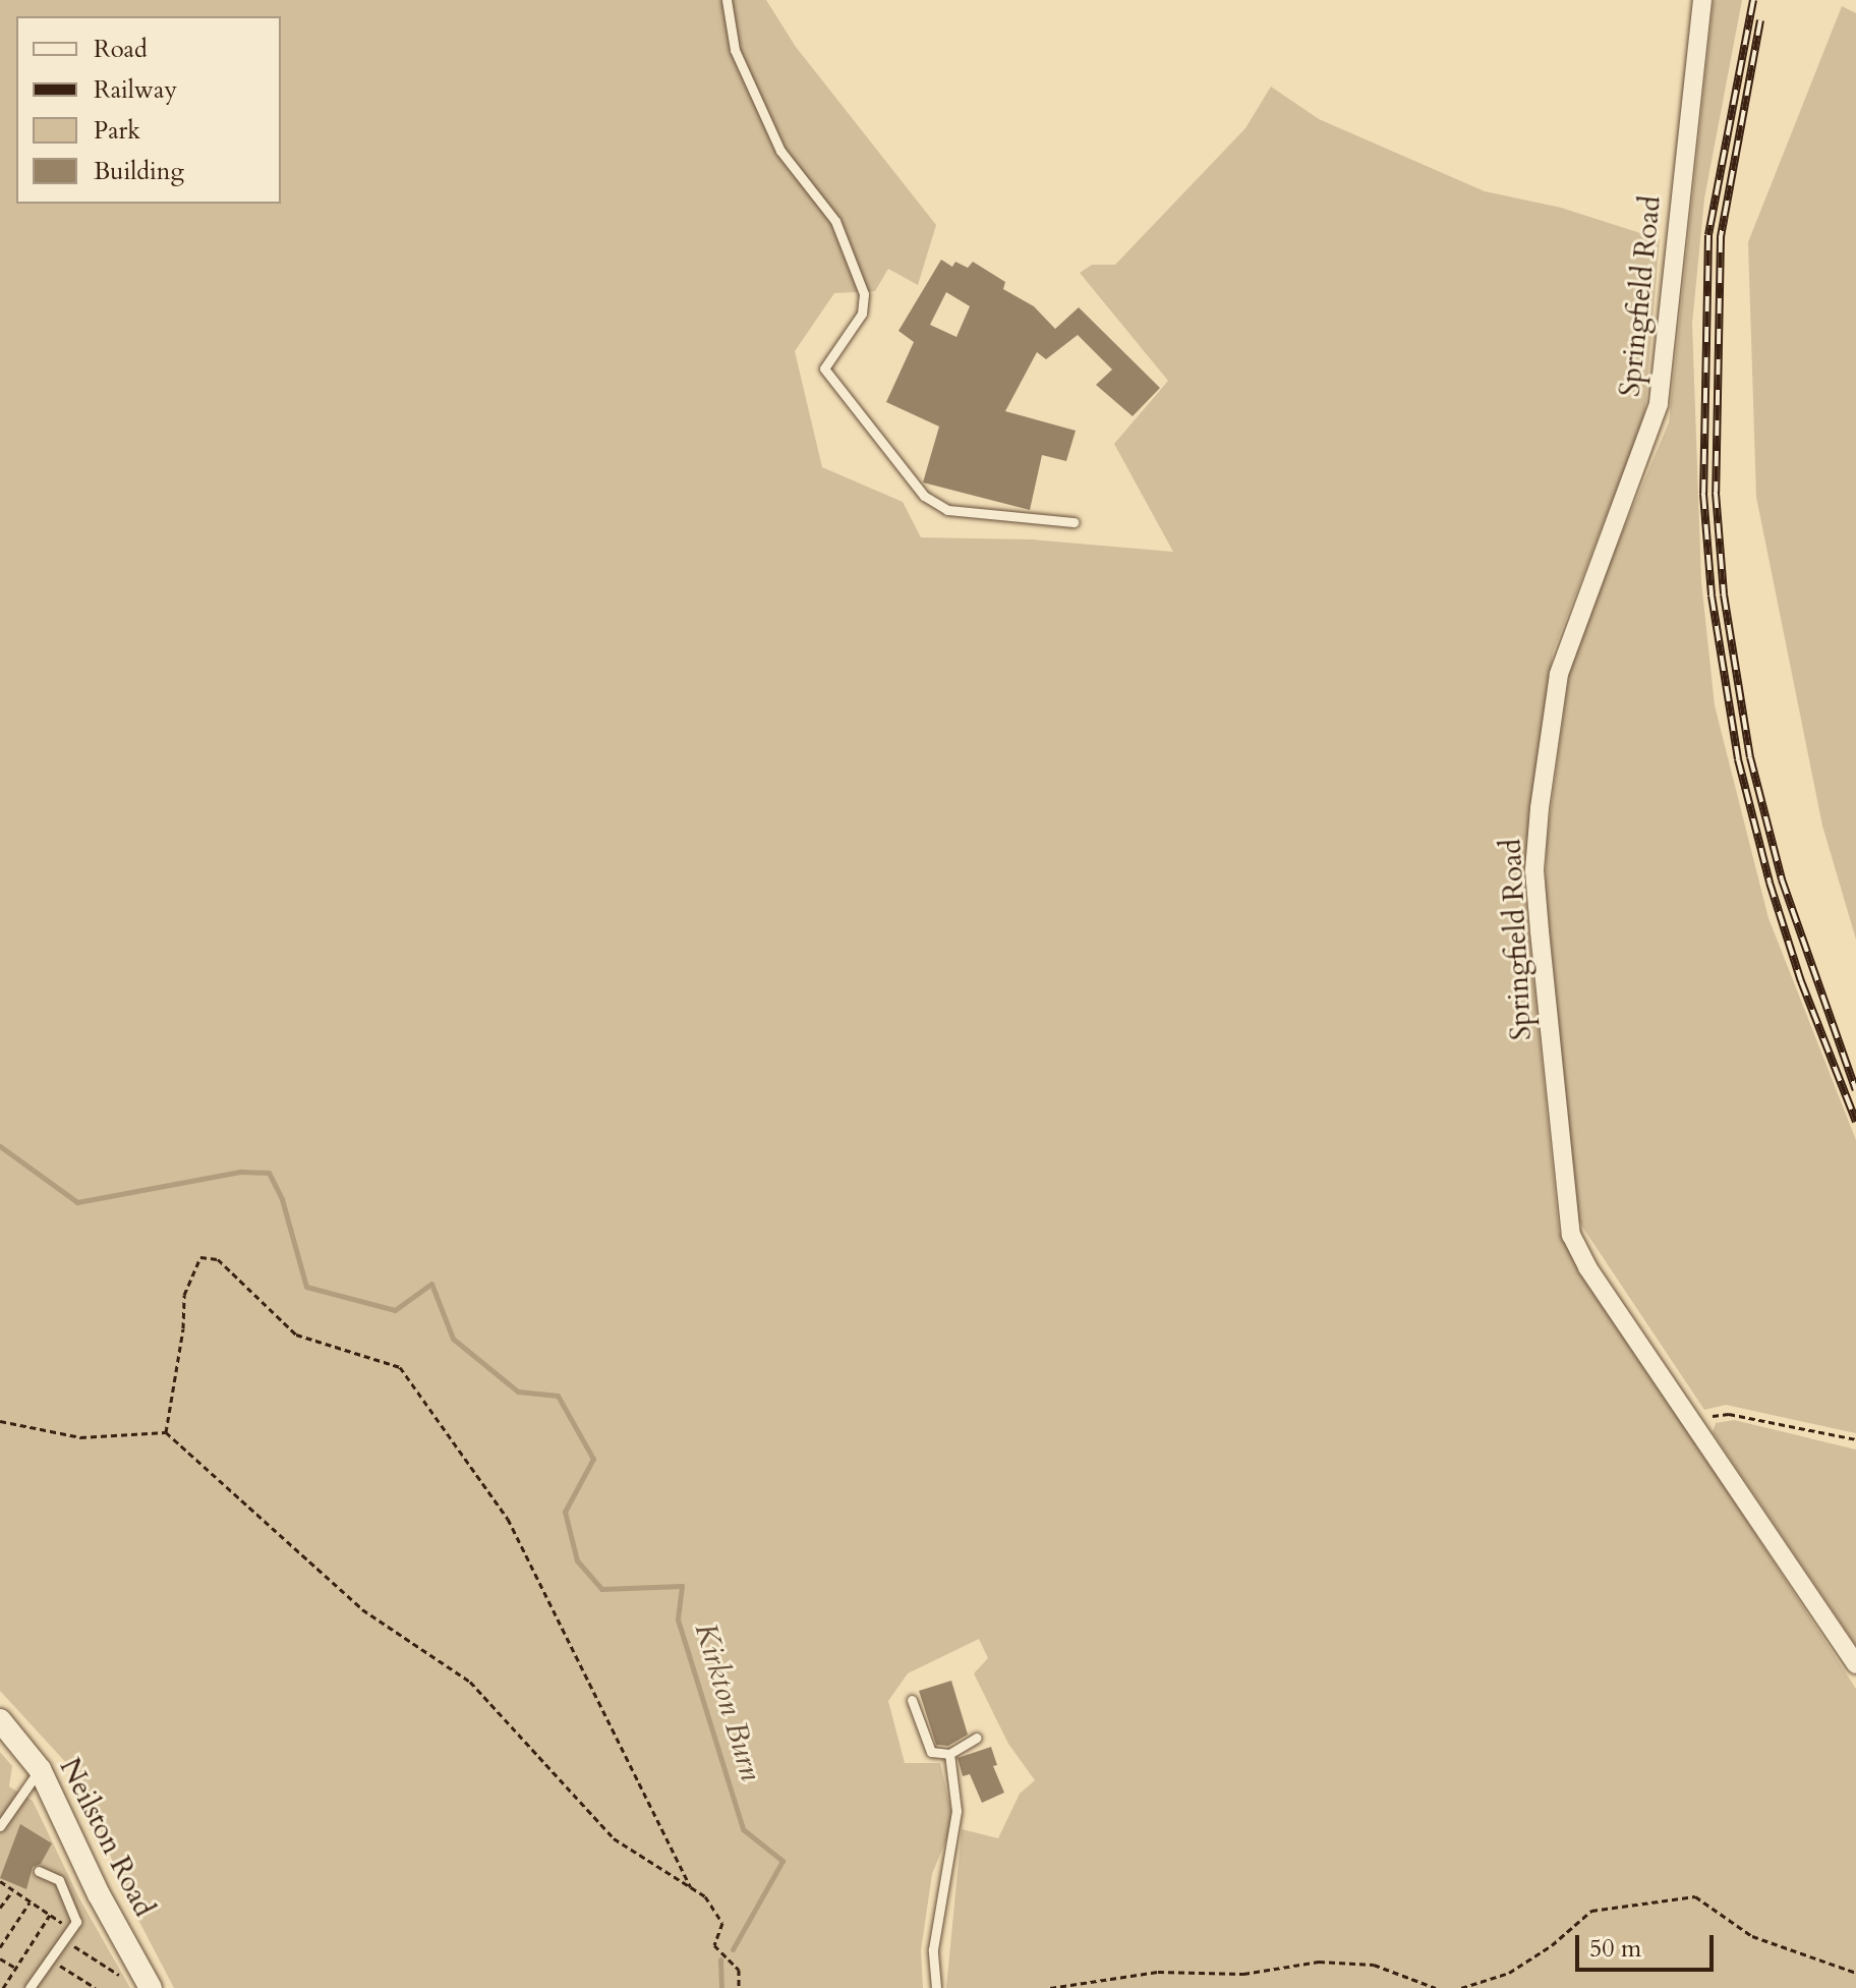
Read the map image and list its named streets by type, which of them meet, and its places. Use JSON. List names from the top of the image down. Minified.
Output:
{"streets":{"street":["Springfield Road","Neilston Road"]},"water":["Kirkton Burn"],"legend":["Road","Railway","Park","Building"],"scale_bar":"50 m"}
